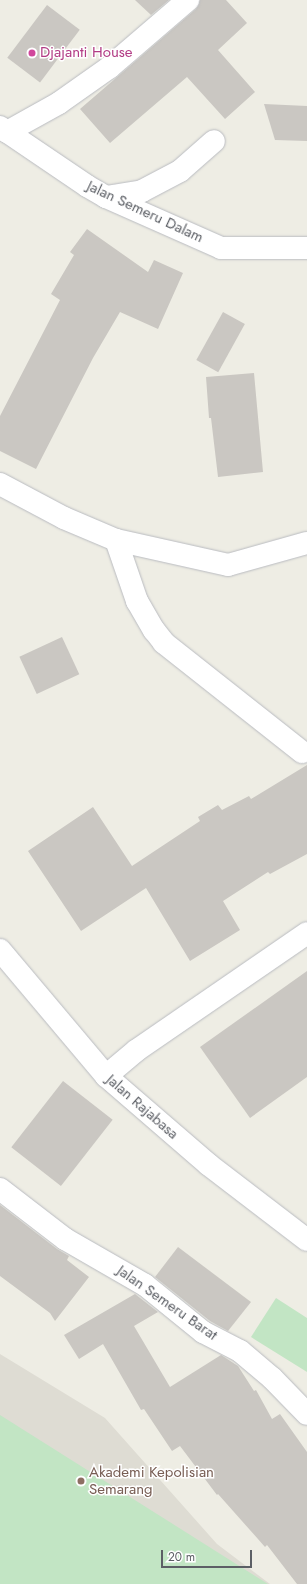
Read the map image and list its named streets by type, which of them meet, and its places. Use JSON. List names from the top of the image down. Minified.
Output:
{"streets":{"street":["Jalan Semeru Dalam","Jalan Rajabasa","Jalan Semeru Barat"]},"places":["Djajanti House","Akademi Kepolisian Semarang"],"scale_bar":"20 m"}
